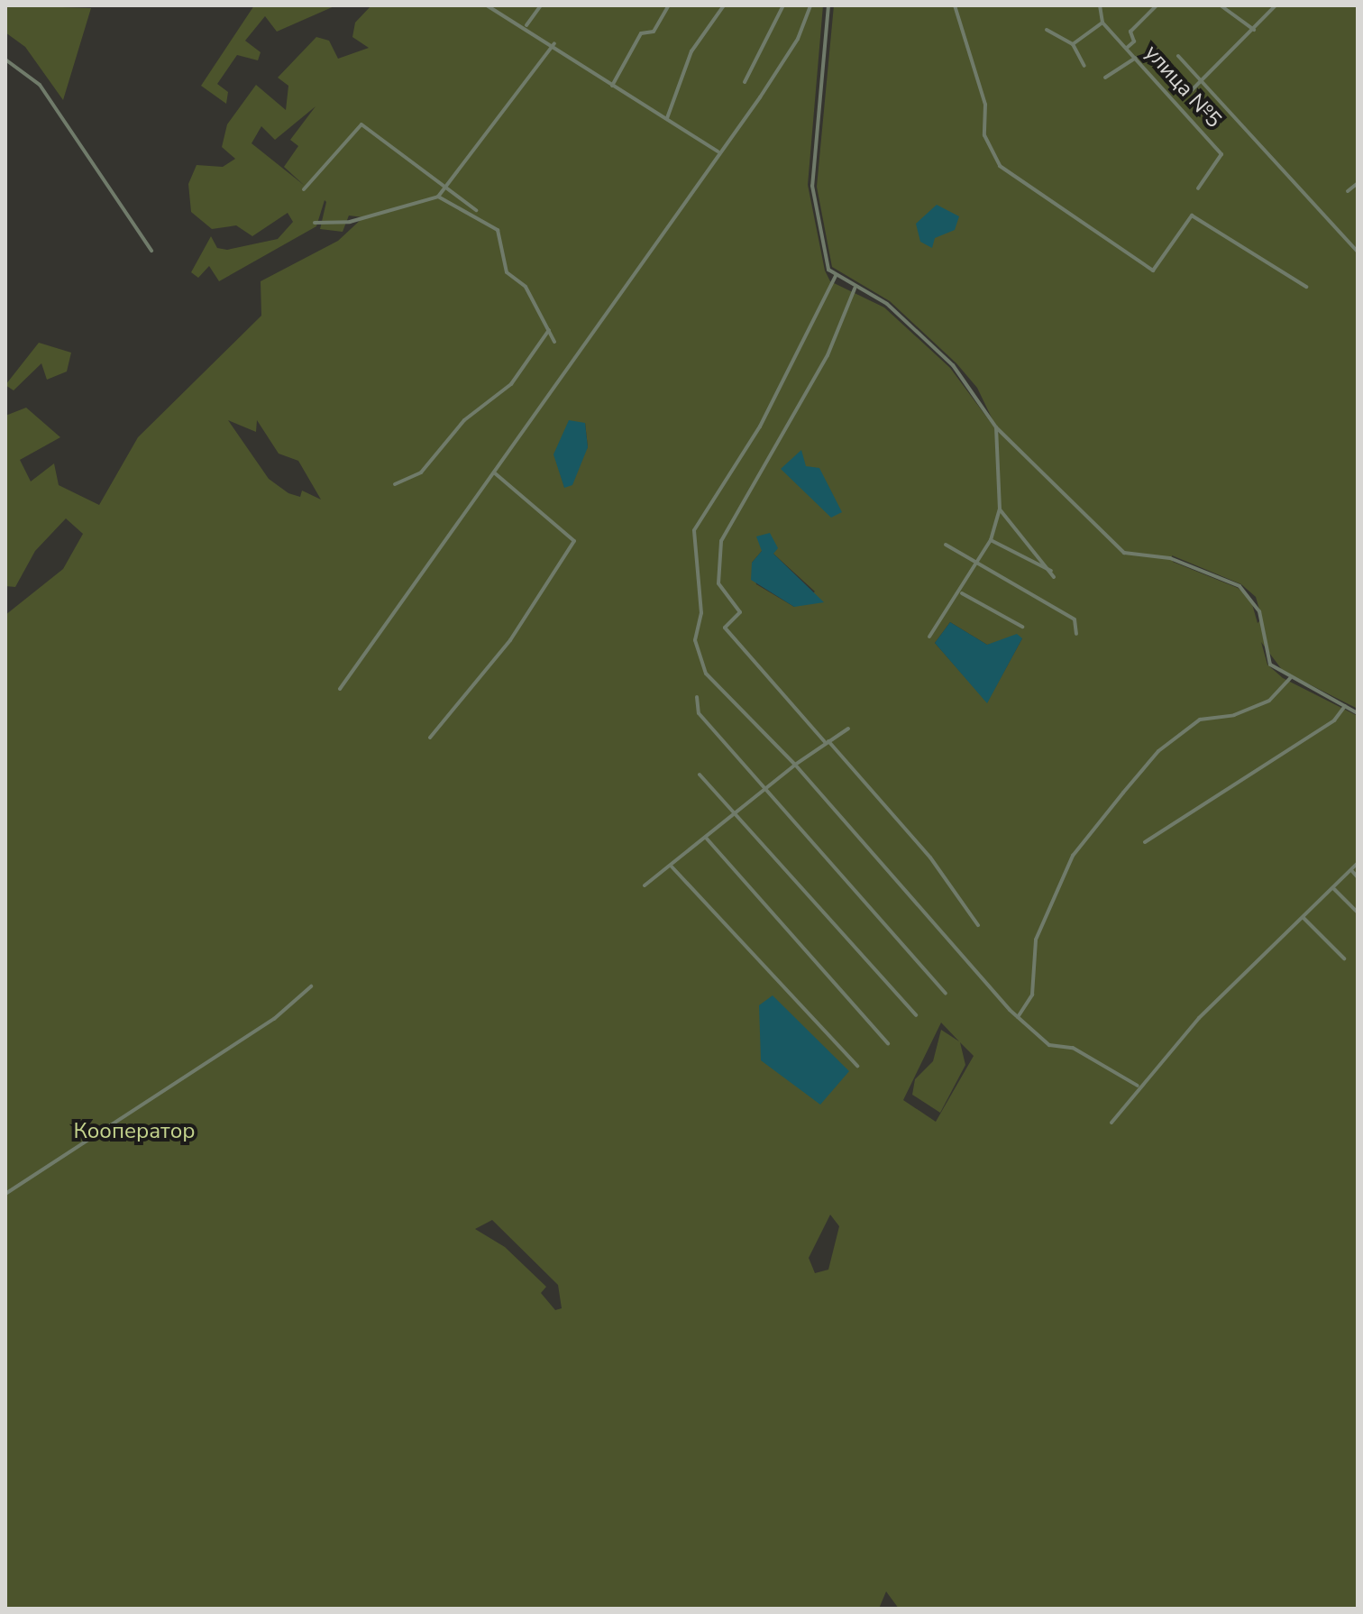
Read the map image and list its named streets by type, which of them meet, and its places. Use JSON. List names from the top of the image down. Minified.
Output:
{"streets":{"street":["улица №5"]},"parks":["Кооператор"]}
